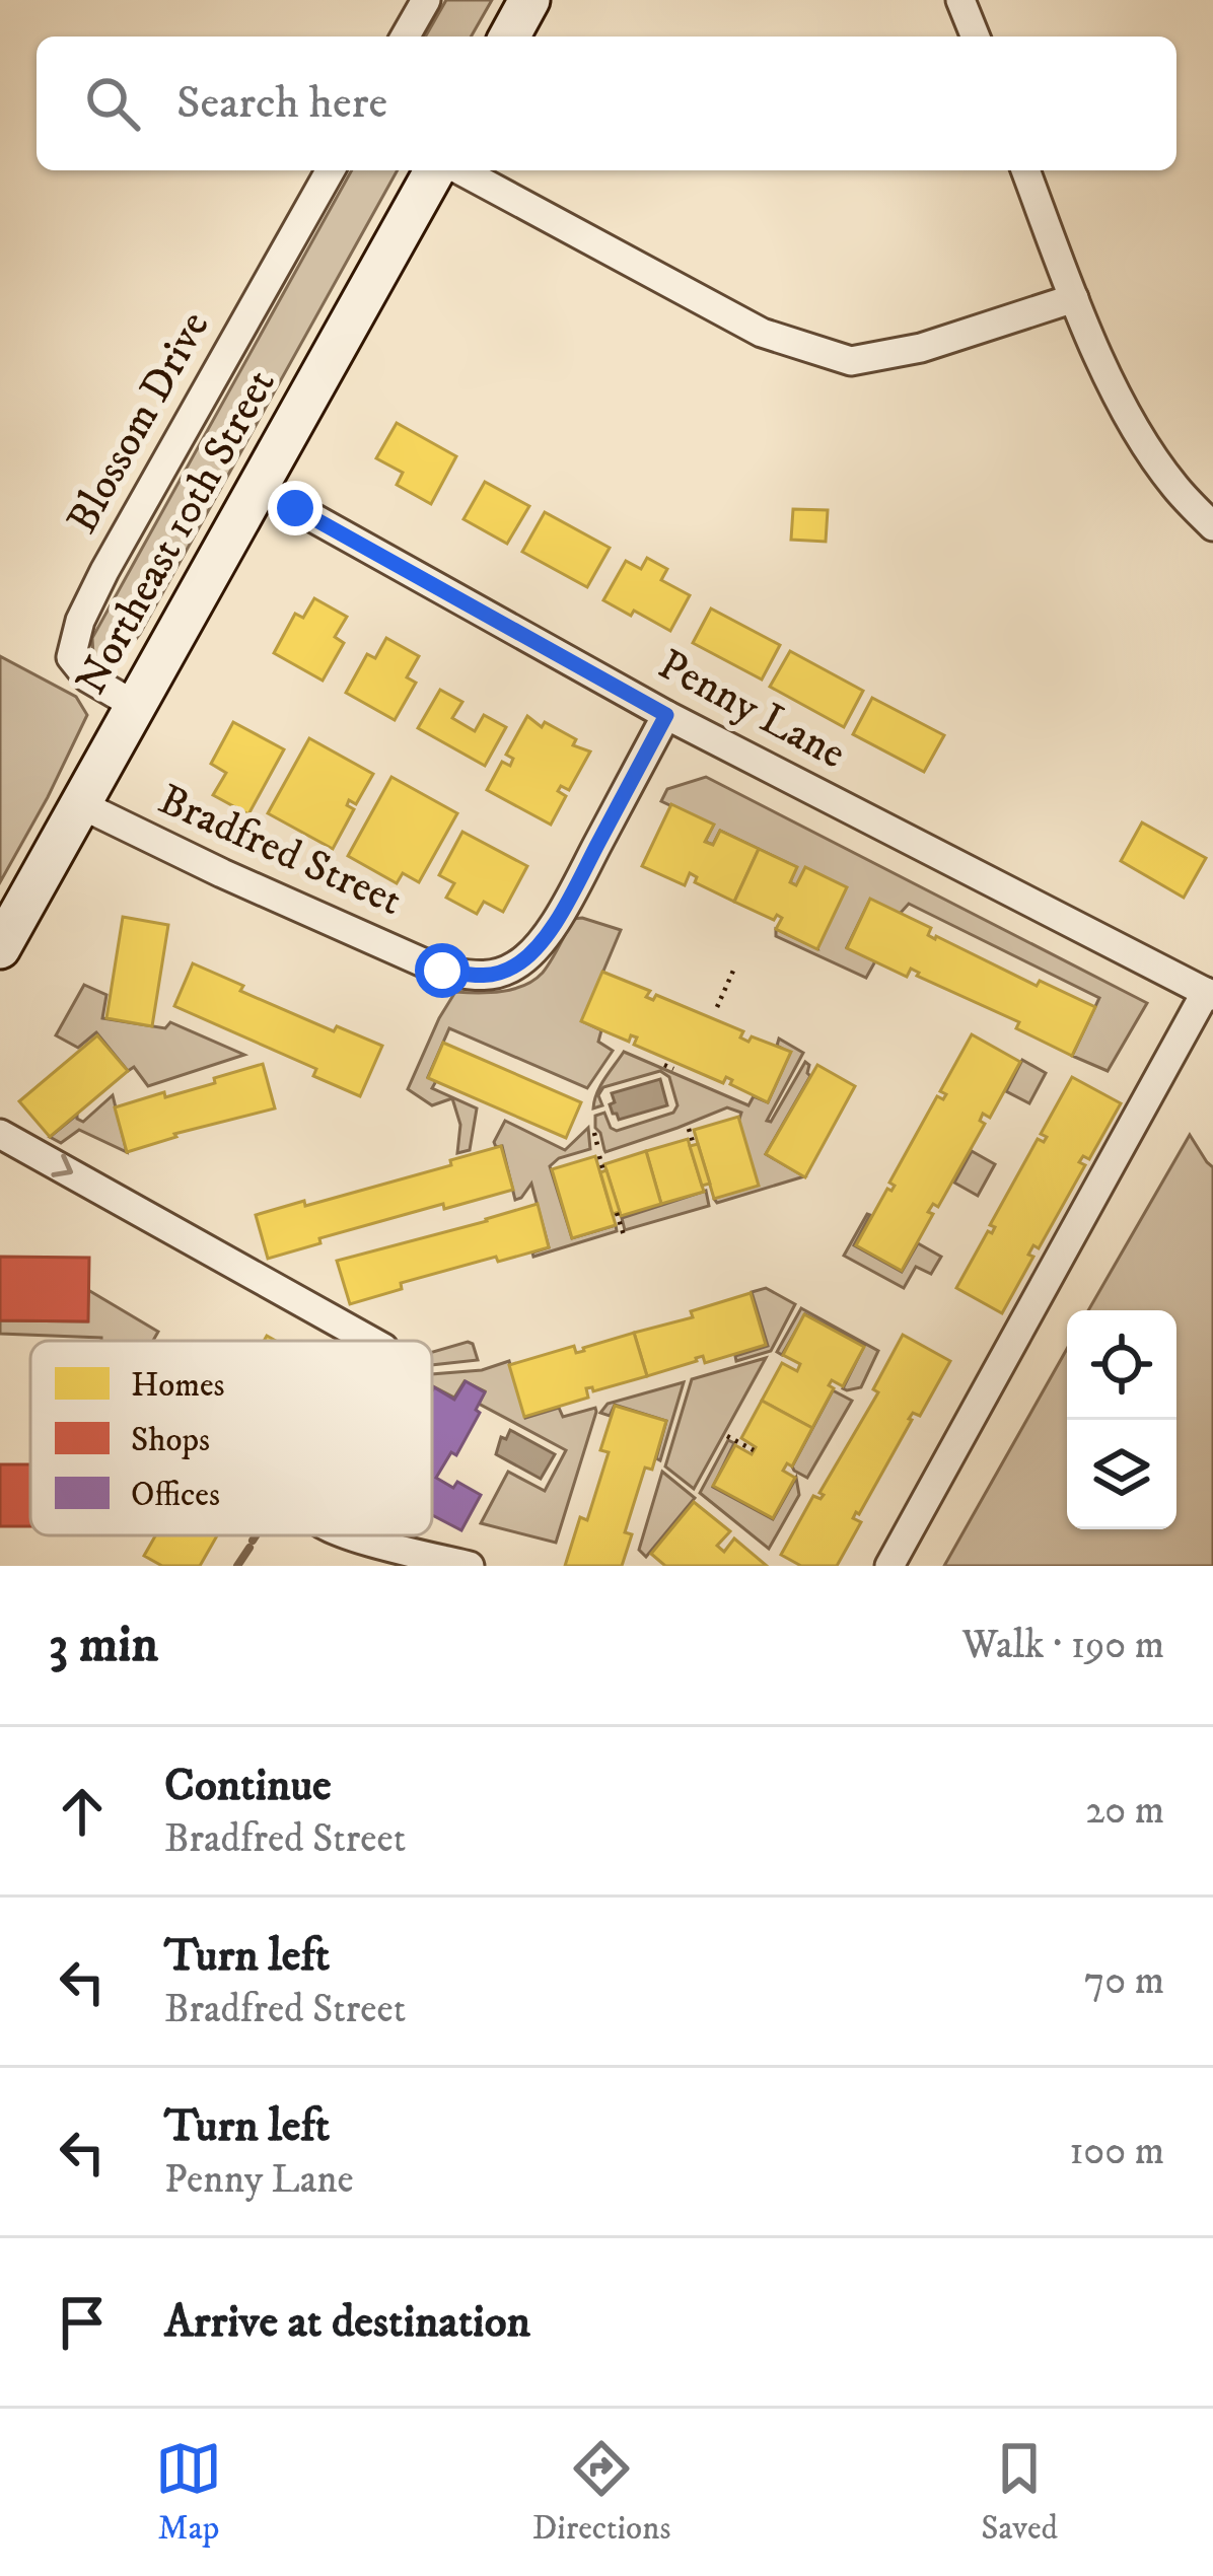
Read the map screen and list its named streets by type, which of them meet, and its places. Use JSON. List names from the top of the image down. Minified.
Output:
{"streets":{"main road":["Northeast 10th Street"],"street":["Blossom Drive","Penny Lane","Bradfred Street"]},"crossings":[["Blossom Drive","Northeast 10th Street"],["Northeast 10th Street","Penny Lane"],["Northeast 10th Street","Bradfred Street"],["Penny Lane","Bradfred Street"]],"legend":["Homes","Shops","Offices"],"page":{"search":"Search here","heading":["3 min","Walk · 190 m"],"list":[["Continue","Bradfred Street","20 m"],["Turn left","Bradfred Street","70 m"],["Turn left","Penny Lane","100 m"],"Arrive at destination"],"nav":["Map","Directions","Saved"]}}
